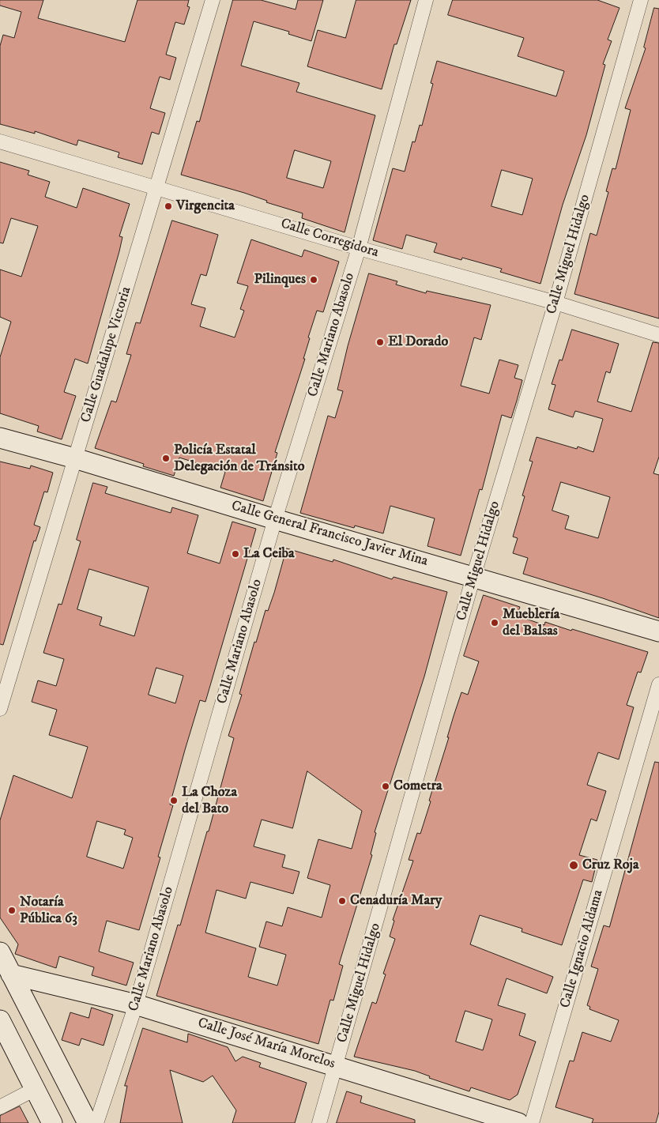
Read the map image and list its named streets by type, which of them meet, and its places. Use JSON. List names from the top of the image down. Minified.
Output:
{"streets":{"street":["Calle Corregidora","Calle Miguel Hidalgo","Calle Mariano Abasolo","Calle Guadalupe Victoria","Calle General Francisco Javier Mina","Calle Ignacio Aldama","Calle José María Morelos"]},"crossings":[["Calle Corregidora","Calle Miguel Hidalgo"],["Calle Corregidora","Calle Mariano Abasolo"],["Calle Corregidora","Calle Guadalupe Victoria"],["Calle Miguel Hidalgo","Calle General Francisco Javier Mina"],["Calle Miguel Hidalgo","Calle José María Morelos"],["Calle Mariano Abasolo","Calle General Francisco Javier Mina"],["Calle Mariano Abasolo","Calle José María Morelos"],["Calle Guadalupe Victoria","Calle General Francisco Javier Mina"]],"places":["Virgencita","Pilinques","El Dorado","Policía Estatal Delegación de Tránsito","La Ceiba","Mueblería del Balsas","Cometra","La Choza del Bato","Cruz Roja","Cenaduría Mary","Notaría Pública 63"]}
